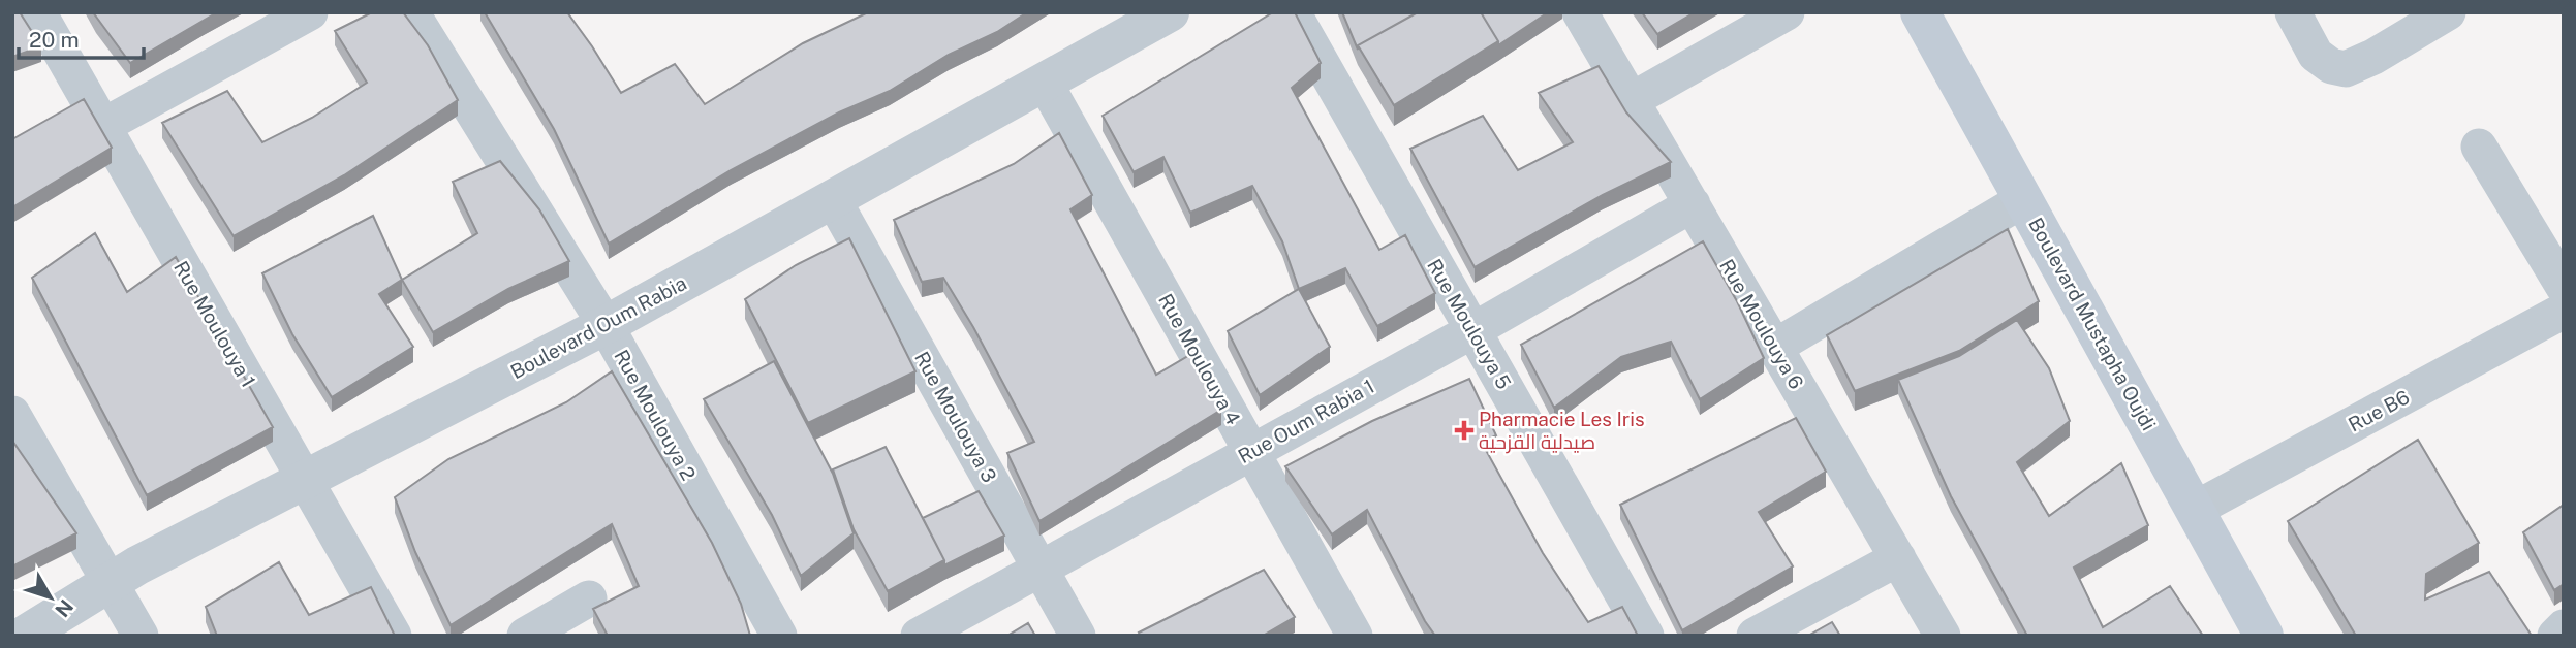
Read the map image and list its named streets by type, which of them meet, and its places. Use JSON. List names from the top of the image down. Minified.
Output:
{"streets":{"main road":["Boulevard Mustapha Oujdi"],"street":["Rue Moulouya 1","Rue Moulouya 5","Rue Moulouya 6","Boulevard Oum Rabia","Rue Moulouya 4","Rue B6","Rue Moulouya 2","Rue Moulouya 3","Rue Oum Rabia 1"]},"crossings":[["Rue Moulouya 1","Boulevard Oum Rabia"],["Rue Moulouya 5","Rue Oum Rabia 1"],["Rue Moulouya 6","Rue Oum Rabia 1"],["Boulevard Mustapha Oujdi","Rue B6"],["Boulevard Oum Rabia","Rue Moulouya 4"],["Boulevard Oum Rabia","Rue Moulouya 2"],["Boulevard Oum Rabia","Rue Moulouya 3"],["Rue Moulouya 4","Rue Oum Rabia 1"],["Rue Moulouya 3","Rue Oum Rabia 1"]],"places":{"health":["Pharmacie Les Iris صيدلية القزحية"]},"scale_bar":"20 m","north":"bottom right"}
